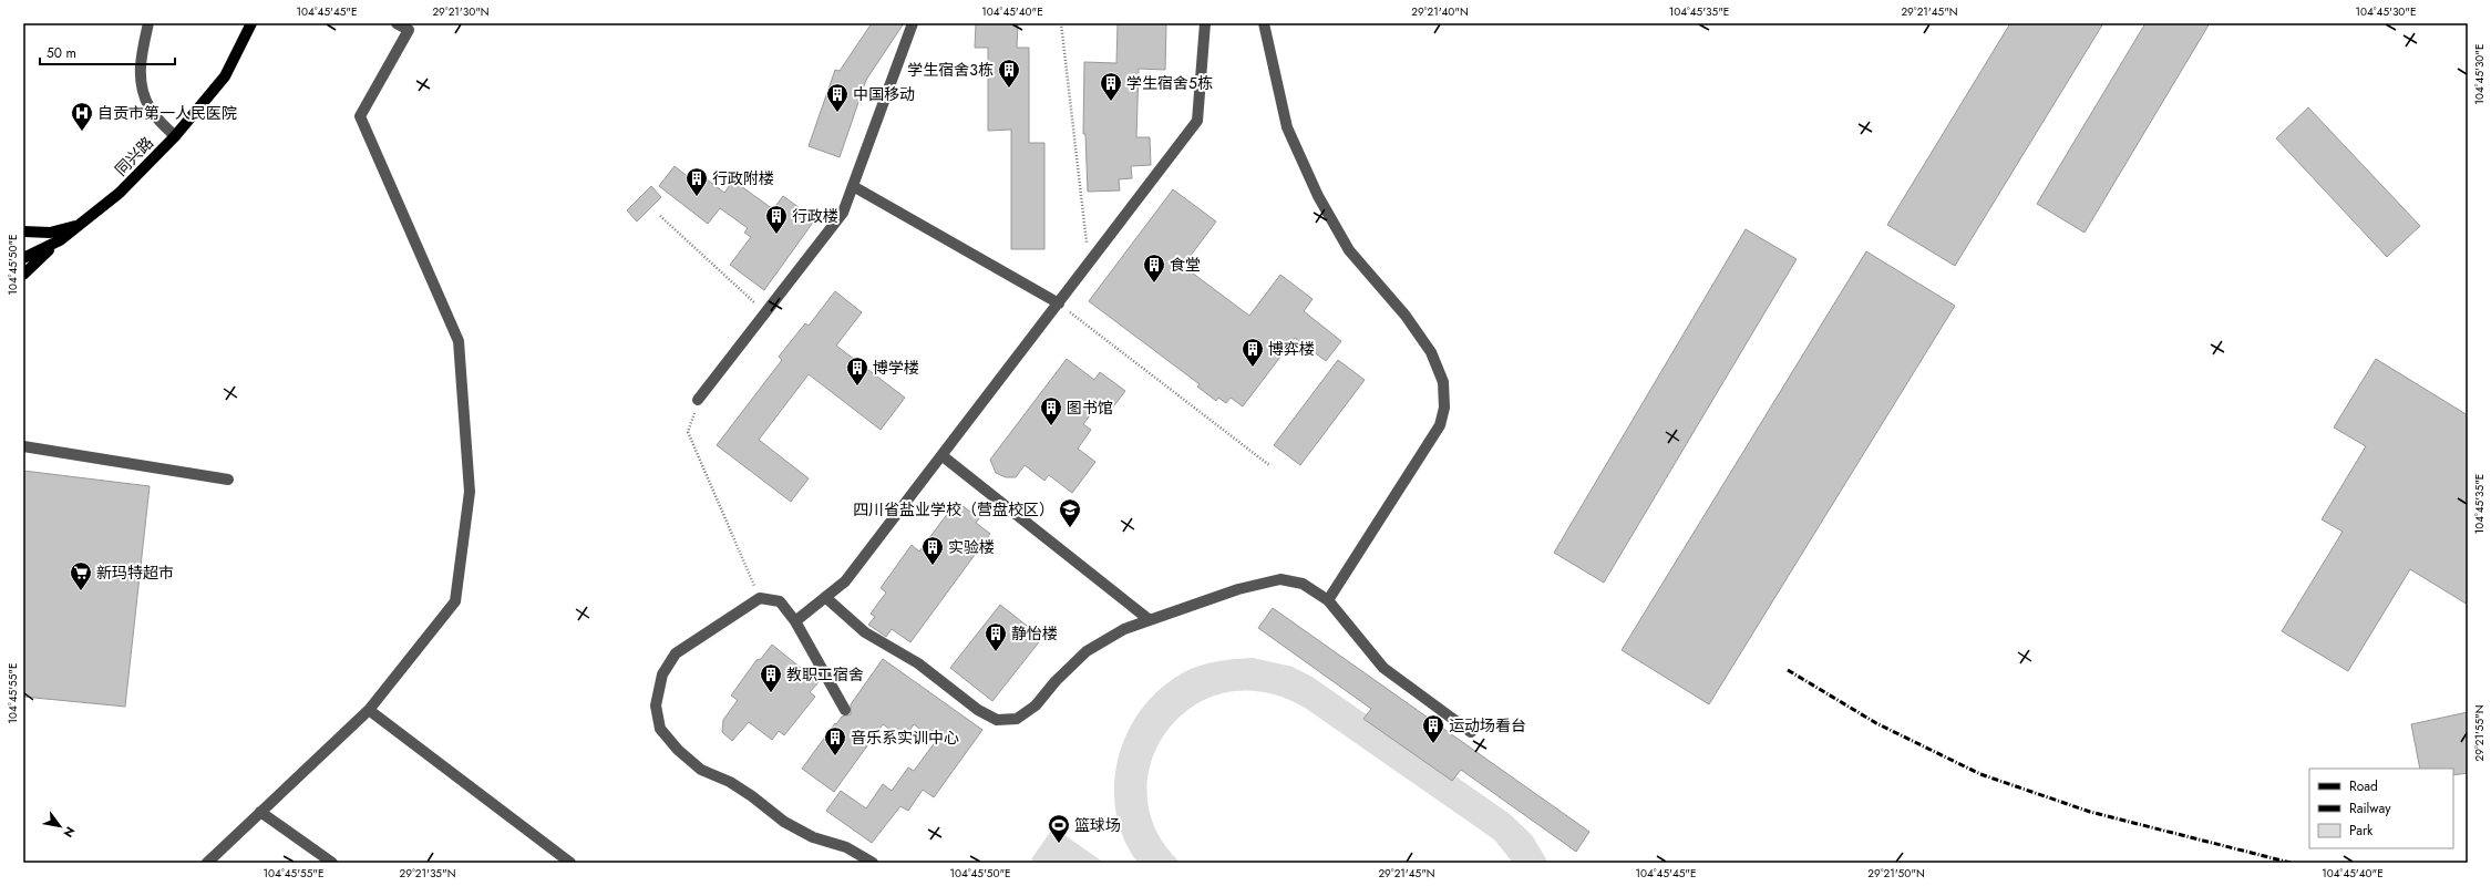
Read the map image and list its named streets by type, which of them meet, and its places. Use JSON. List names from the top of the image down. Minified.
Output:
{"streets":{"main road":["同兴路"]},"places":{"building":["学生宿舍3栋","学生宿舍5栋","中国移动","行政附楼","行政楼","食堂","博弈楼","博学楼","图书馆","实验楼","静怡楼","教职工宿舍","运动场看台","音乐系实训中心"],"hospital":["自贡市第一人民医院"],"school or university":["四川省盐业学校（营盘校区）"],"supermarket":["新玛特超市"],"sports":["篮球场"]},"legend":["Road","Railway","Park"],"scale_bar":"50 m","north":"bottom right","coordinates":["104°45'45\"E","29°21'30\"N","104°45'40\"E","29°21'40\"N","104°45'35\"E","29°21'45\"N","104°45'30\"E","104°45'50\"E","104°45'55\"E","29°21'55\"N","29°21'35\"N","29°21'50\"N"]}
